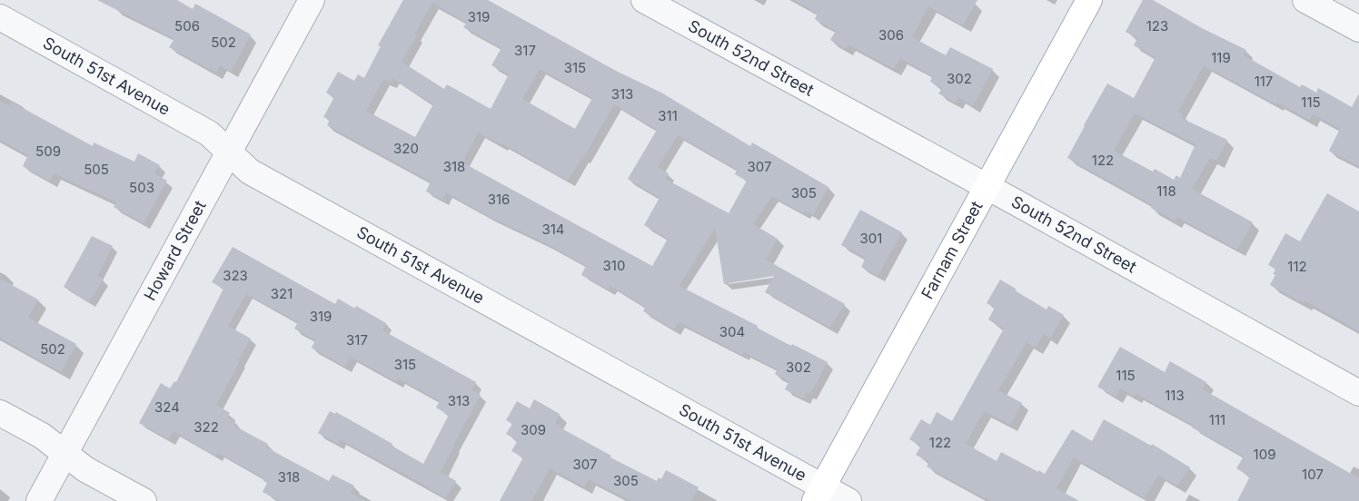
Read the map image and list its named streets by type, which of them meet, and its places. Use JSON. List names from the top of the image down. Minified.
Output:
{"streets":{"main road":["Farnam Street"],"street":["South 52nd Street","South 51st Avenue","Howard Street"]},"crossings":[["South 52nd Street","Farnam Street"],["South 51st Avenue","Howard Street"],["South 51st Avenue","Farnam Street"]],"house_numbers":["319","506","123","306","502","317","119","315","302","117","313","115","311","320","509","122","318","307","505","503","118","305","316","314","301","310","112","323","321","319","304","317","502","315","302","115","113","313","324","111","322","309","122","109","307","107","318","305"]}
